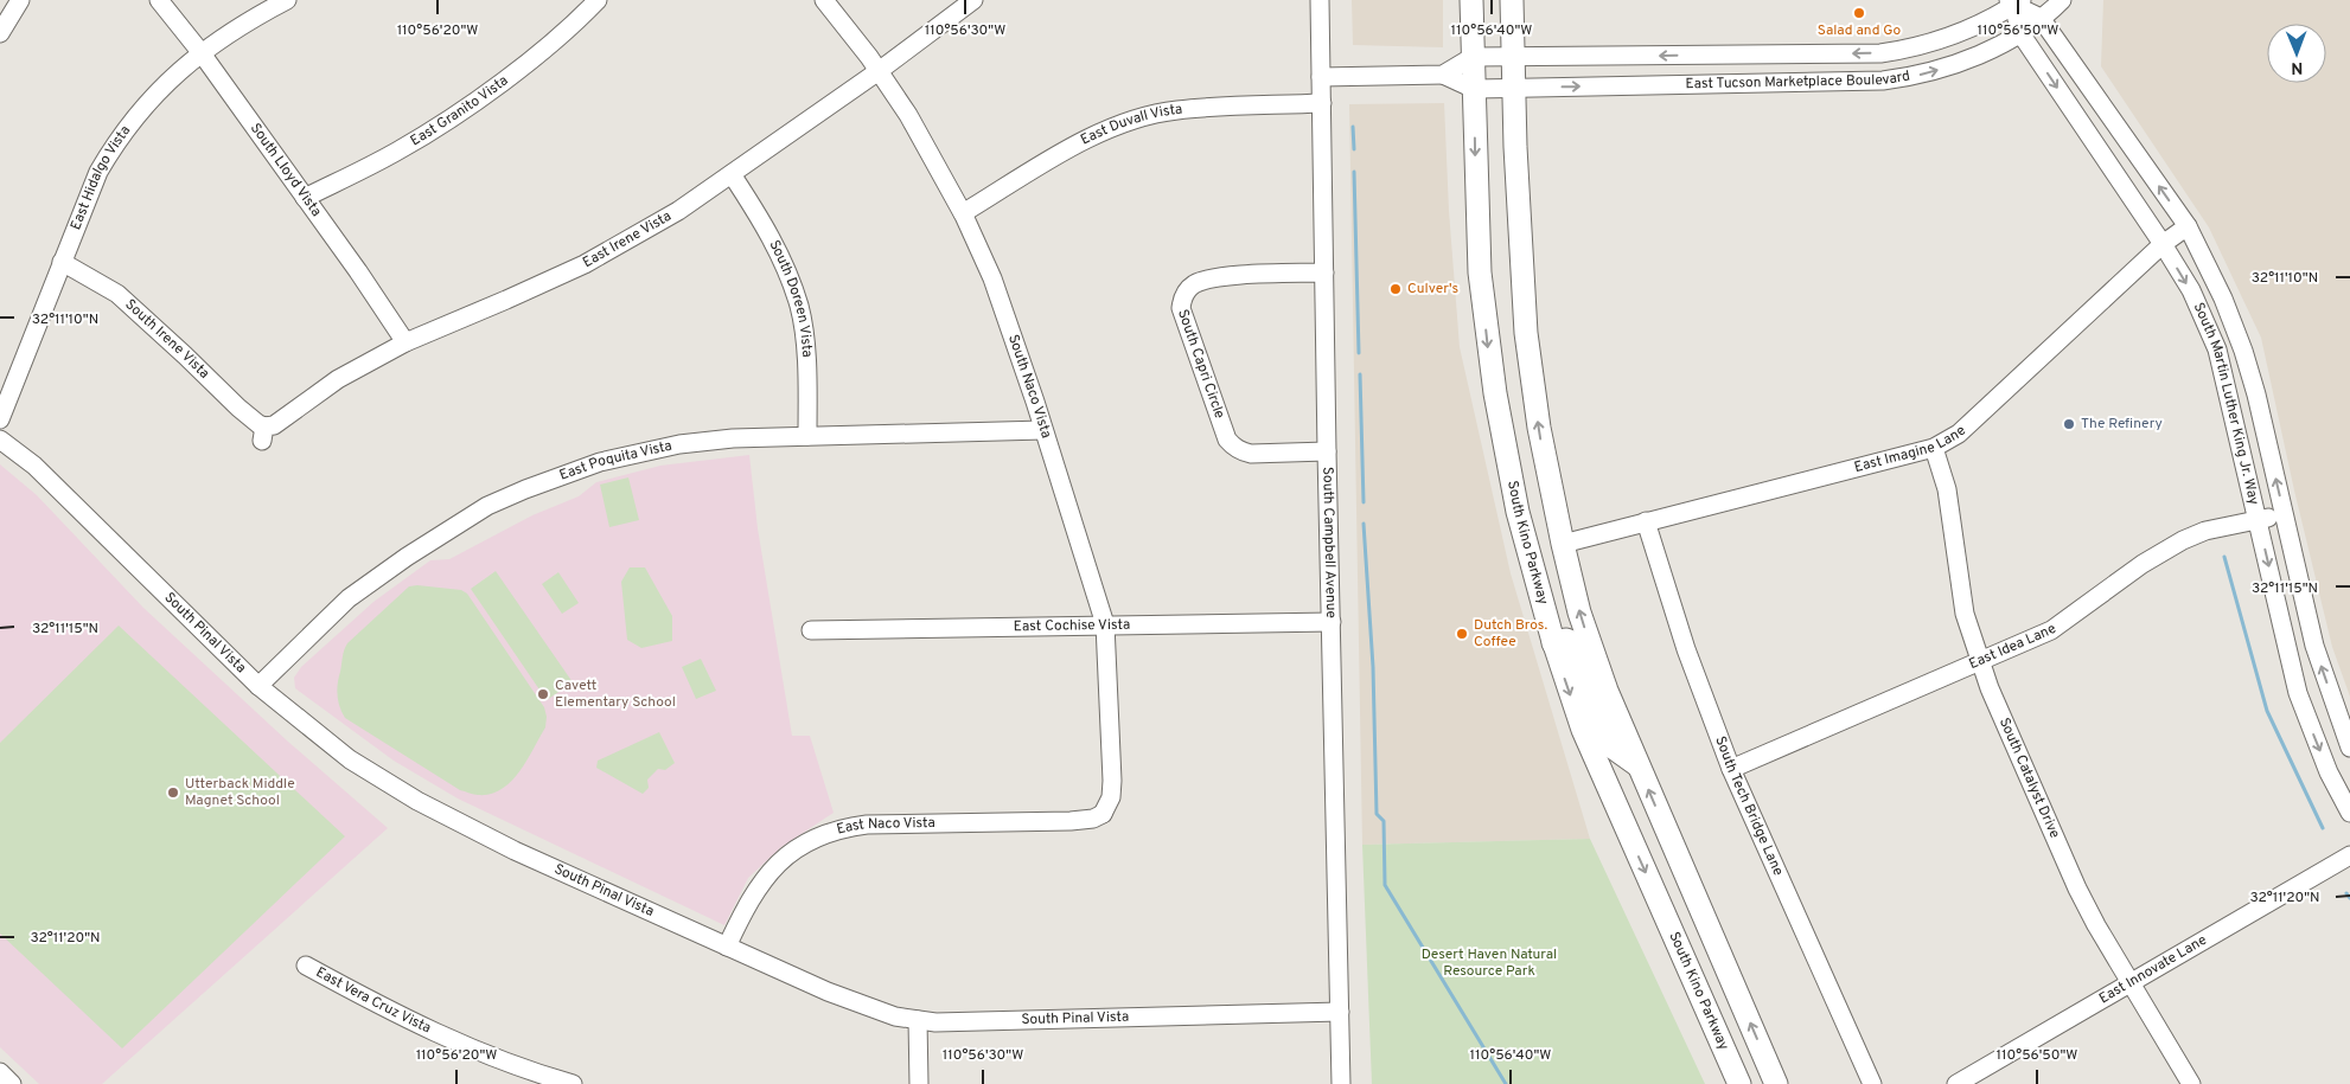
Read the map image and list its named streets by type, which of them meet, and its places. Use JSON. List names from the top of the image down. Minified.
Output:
{"streets":{"main road":["South Kino Parkway"],"street":["East Tucson Marketplace Boulevard","East Granito Vista","East Duvall Vista","South Lloyd Vista","East Hidalgo Vista","East Irene Vista","South Doreen Vista","South Irene Vista","South Capri Circle","South Naco Vista","South Martin Luther King Jr. Way","East Imagine Lane","East Poquita Vista","South Campbell Avenue","East Cochise Vista","South Pinal Vista","East Idea Lane","South Catalyst Drive","South Tech Bridge Lane","East Naco Vista","East Innovate Lane","East Vera Cruz Vista"]},"crossings":[["East Tucson Marketplace Boulevard","South Martin Luther King Jr. Way"],["East Tucson Marketplace Boulevard","South Kino Parkway"],["East Granito Vista","South Lloyd Vista"],["East Duvall Vista","South Naco Vista"],["East Duvall Vista","South Campbell Avenue"],["South Lloyd Vista","East Hidalgo Vista"],["South Lloyd Vista","East Irene Vista"],["East Hidalgo Vista","South Irene Vista"],["East Irene Vista","South Doreen Vista"],["East Irene Vista","South Irene Vista"],["East Irene Vista","South Naco Vista"],["South Doreen Vista","East Poquita Vista"],["South Capri Circle","South Campbell Avenue"],["South Naco Vista","East Poquita Vista"],["South Naco Vista","East Cochise Vista"],["South Naco Vista","East Naco Vista"],["South Martin Luther King Jr. Way","East Imagine Lane"],["South Martin Luther King Jr. Way","East Idea Lane"],["East Imagine Lane","South Catalyst Drive"],["East Imagine Lane","South Tech Bridge Lane"],["East Poquita Vista","South Pinal Vista"],["South Campbell Avenue","East Cochise Vista"],["South Campbell Avenue","South Pinal Vista"],["South Pinal Vista","East Naco Vista"],["East Idea Lane","South Catalyst Drive"],["East Idea Lane","South Tech Bridge Lane"],["South Catalyst Drive","East Innovate Lane"]],"parks":["Desert Haven Natural Resource Park"],"places":["Salad and Go","Culver's","The Refinery","Dutch Bros. Coffee","Cavett Elementary School","Utterback Middle Magnet School"],"north":"bottom","coordinates":["110°56'20\"W","110°56'30\"W","110°56'40\"W","110°56'50\"W","32°11'10\"N","32°11'15\"N","32°11'20\"N"]}
